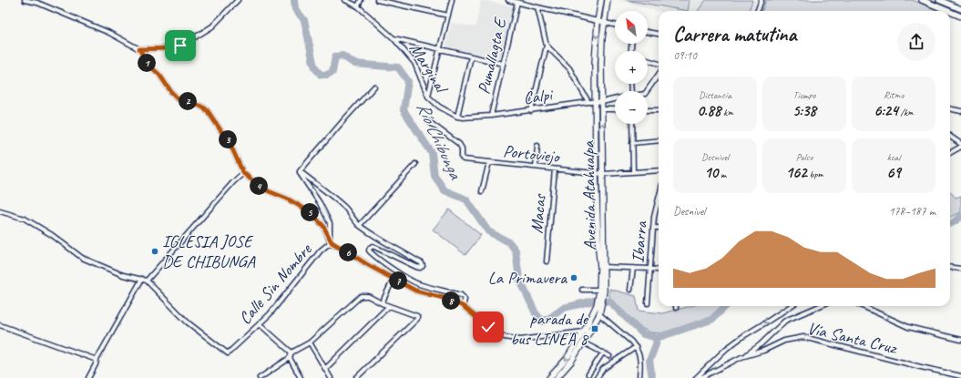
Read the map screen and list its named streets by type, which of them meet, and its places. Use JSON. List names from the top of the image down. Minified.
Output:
{"streets":{"main road":["Avenida Atahualpa"],"street":["Pumallagta E","Marginal","Calpi","Portoviejo","Macas","Ibarra","Calle Sin Nombre","Vía Santa Cruz"]},"crossings":[["Pumallagta E","Calpi"],["Marginal","Calpi"],["Calpi","Avenida Atahualpa"],["Portoviejo","Avenida Atahualpa"],["Portoviejo","Macas"]],"water":["Río Chibunga"],"places":{"other":["IGLESIA JOSE DE CHIBUNGA","La Primavera"],"transit":["parada de bus LINEA 8"]},"north":"top left","page":{"map_buttons":["+","−"],"heading":["Carrera matutina","09:10"],"pins":["1","2","3","4","5","6","7","8"],"stats":[["Distancia","0.88 km"],["Tiempo","5:38"],["Ritmo","6:24 /km"],["Desnivel","10 m"],["Pulso","162 bpm"],["kcal","69"]],"chart":["Desnivel","178–187 m"]}}
